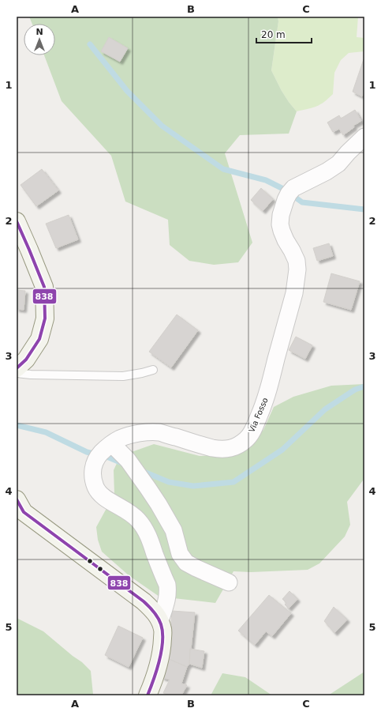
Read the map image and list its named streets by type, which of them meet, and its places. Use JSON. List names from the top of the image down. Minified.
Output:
{"streets":{"street":["Via Fosso"]},"lines":["transit line 838"],"scale_bar":"20 m","north":"top","grid":{"columns":["A","B","C"],"rows":["1","2","3","4","5"]}}
